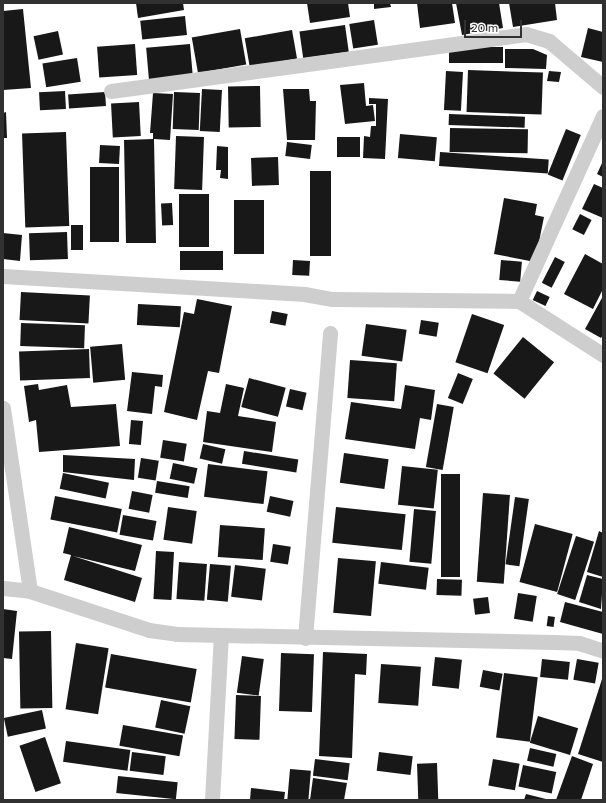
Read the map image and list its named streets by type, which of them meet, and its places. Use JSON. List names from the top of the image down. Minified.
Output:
{"scale_bar":"20 m"}
